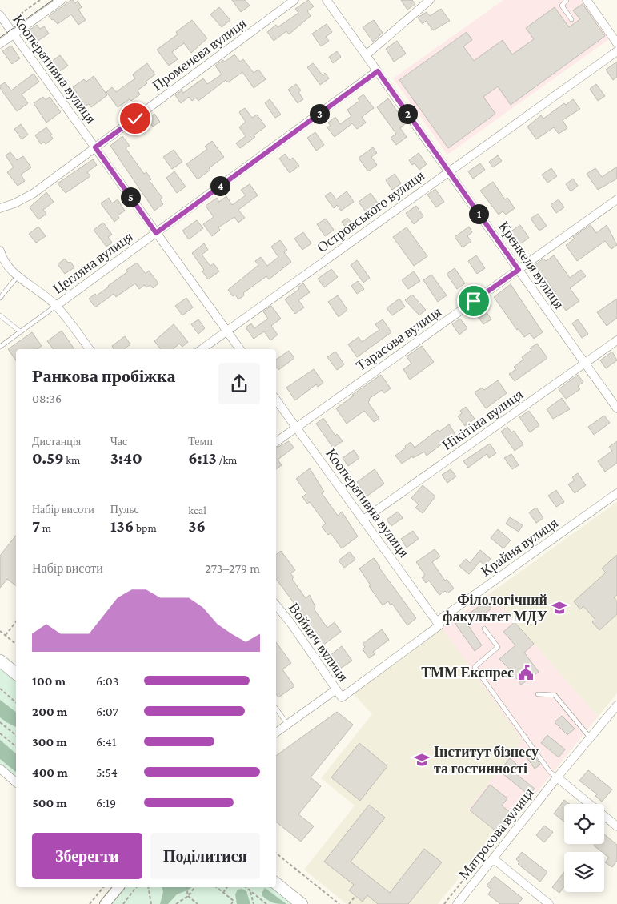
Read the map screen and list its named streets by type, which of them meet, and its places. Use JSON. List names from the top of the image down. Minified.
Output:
{"streets":{"street":["Променева вулиця","Кооперативна вулиця","Островського вулиця","Цегляна вулиця","Кренкеля вулиця","Тарасова вулиця","Нікітіна вулиця","Крайня вулиця","Войнич вулиця","Матросова вулиця"]},"crossings":[["Променева вулиця","Кооперативна вулиця"],["Кооперативна вулиця","Островського вулиця"],["Кооперативна вулиця","Цегляна вулиця"],["Кооперативна вулиця","Тарасова вулиця"],["Кооперативна вулиця","Нікітіна вулиця"],["Кооперативна вулиця","Крайня вулиця"],["Островського вулиця","Кренкеля вулиця"],["Цегляна вулиця","Кренкеля вулиця"],["Кренкеля вулиця","Тарасова вулиця"],["Кренкеля вулиця","Нікітіна вулиця"],["Крайня вулиця","Войнич вулиця"]],"places":{"school or university":["Філологічний факультет МДУ","Інститут бізнесу та гостинності"],"public building":["ТММ Експрес"]},"page":{"pins":["2","3","4","5","1"],"heading":["Ранкова пробіжка","08:36"],"stats":[["Дистанція","0.59 km"],["Час","3:40"],["Темп","6:13 /km"],["Набір висоти","7 m"],["Пульс","136 bpm"],["kcal","36"]],"chart":["Набір висоти","273–279 m"],"list":[{"name":"100 m","note":"6:03"},{"name":"200 m","note":"6:07"},{"name":"300 m","note":"6:41"},{"name":"400 m","note":"5:54"},{"name":"500 m","note":"6:19"}],"buttons":["Зберегти","Поділитися"]}}
